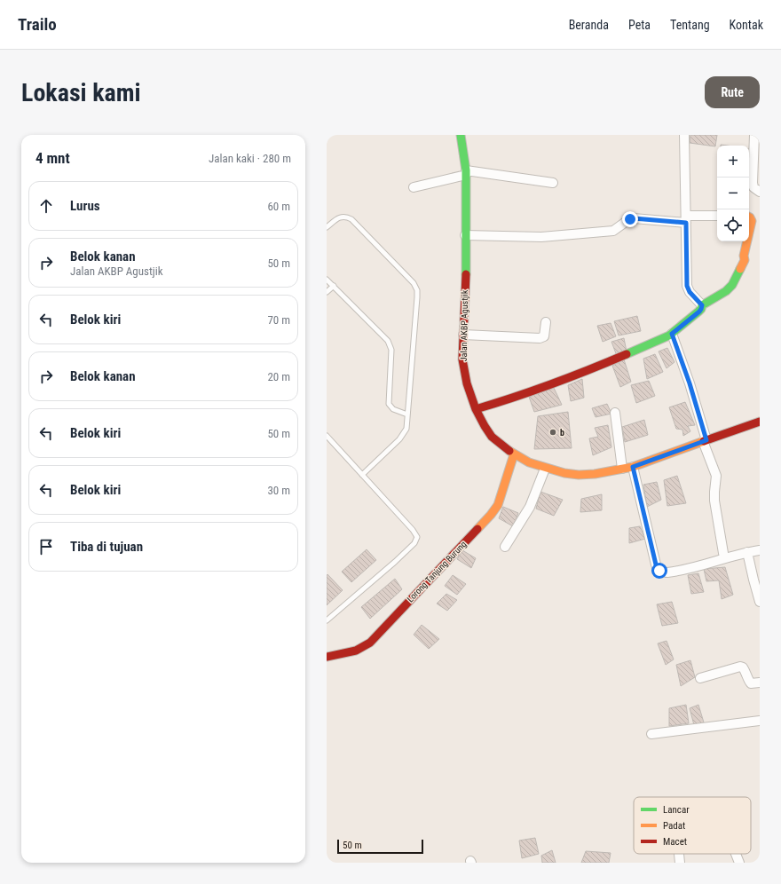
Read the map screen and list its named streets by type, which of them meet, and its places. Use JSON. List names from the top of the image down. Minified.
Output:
{"streets":{"street":["Jalan AKBP Agustjik","Lorong Tanjung Burung"]},"crossings":[["Jalan AKBP Agustjik","Lorong Tanjung Burung"]],"places":["b"],"legend":["Lancar","Padat","Macet"],"scale_bar":"50 m","page":{"header":"Trailo","nav":["Beranda","Peta","Tentang","Kontak"],"buttons":"Rute","title":"Lokasi kami","heading":["4 mnt","Jalan kaki · 280 m"],"map_buttons":["+","−"],"list":[["Lurus","60 m"],["Belok kanan","Jalan AKBP Agustjik","50 m"],["Belok kiri","70 m"],["Belok kanan","20 m"],["Belok kiri","50 m"],["Belok kiri","30 m"],"Tiba di tujuan"],"scale":"50 m"}}
